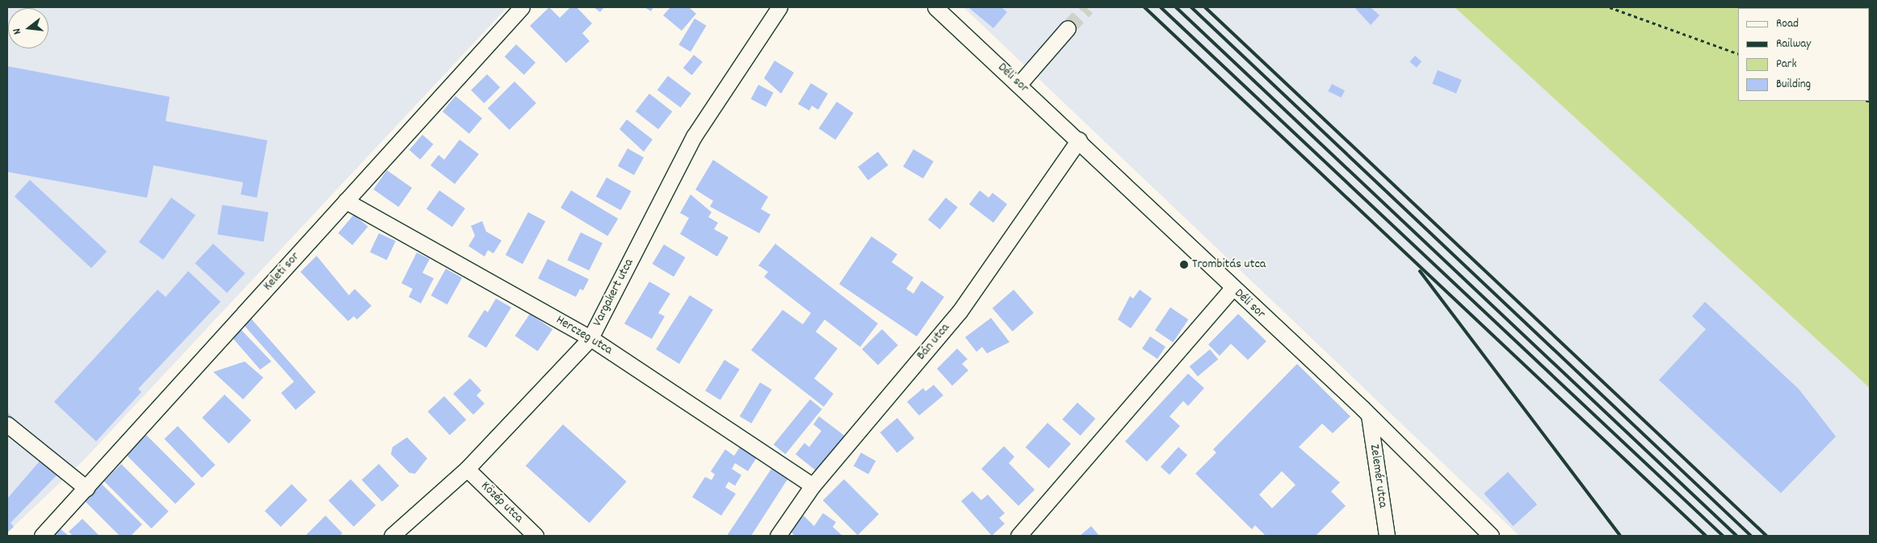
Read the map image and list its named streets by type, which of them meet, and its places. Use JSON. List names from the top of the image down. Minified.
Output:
{"streets":{"street":["Déli sor","Keleti sor","Vargakert utca","Herczeg utca","Bán utca","Zelemér utca","Közép utca"]},"crossings":[["Déli sor","Bán utca"],["Déli sor","Zelemér utca"],["Keleti sor","Herczeg utca"],["Vargakert utca","Herczeg utca"],["Vargakert utca","Közép utca"],["Herczeg utca","Bán utca"]],"places":["Trombitás utca"],"legend":["Road","Railway","Park","Building"],"north":"left"}
